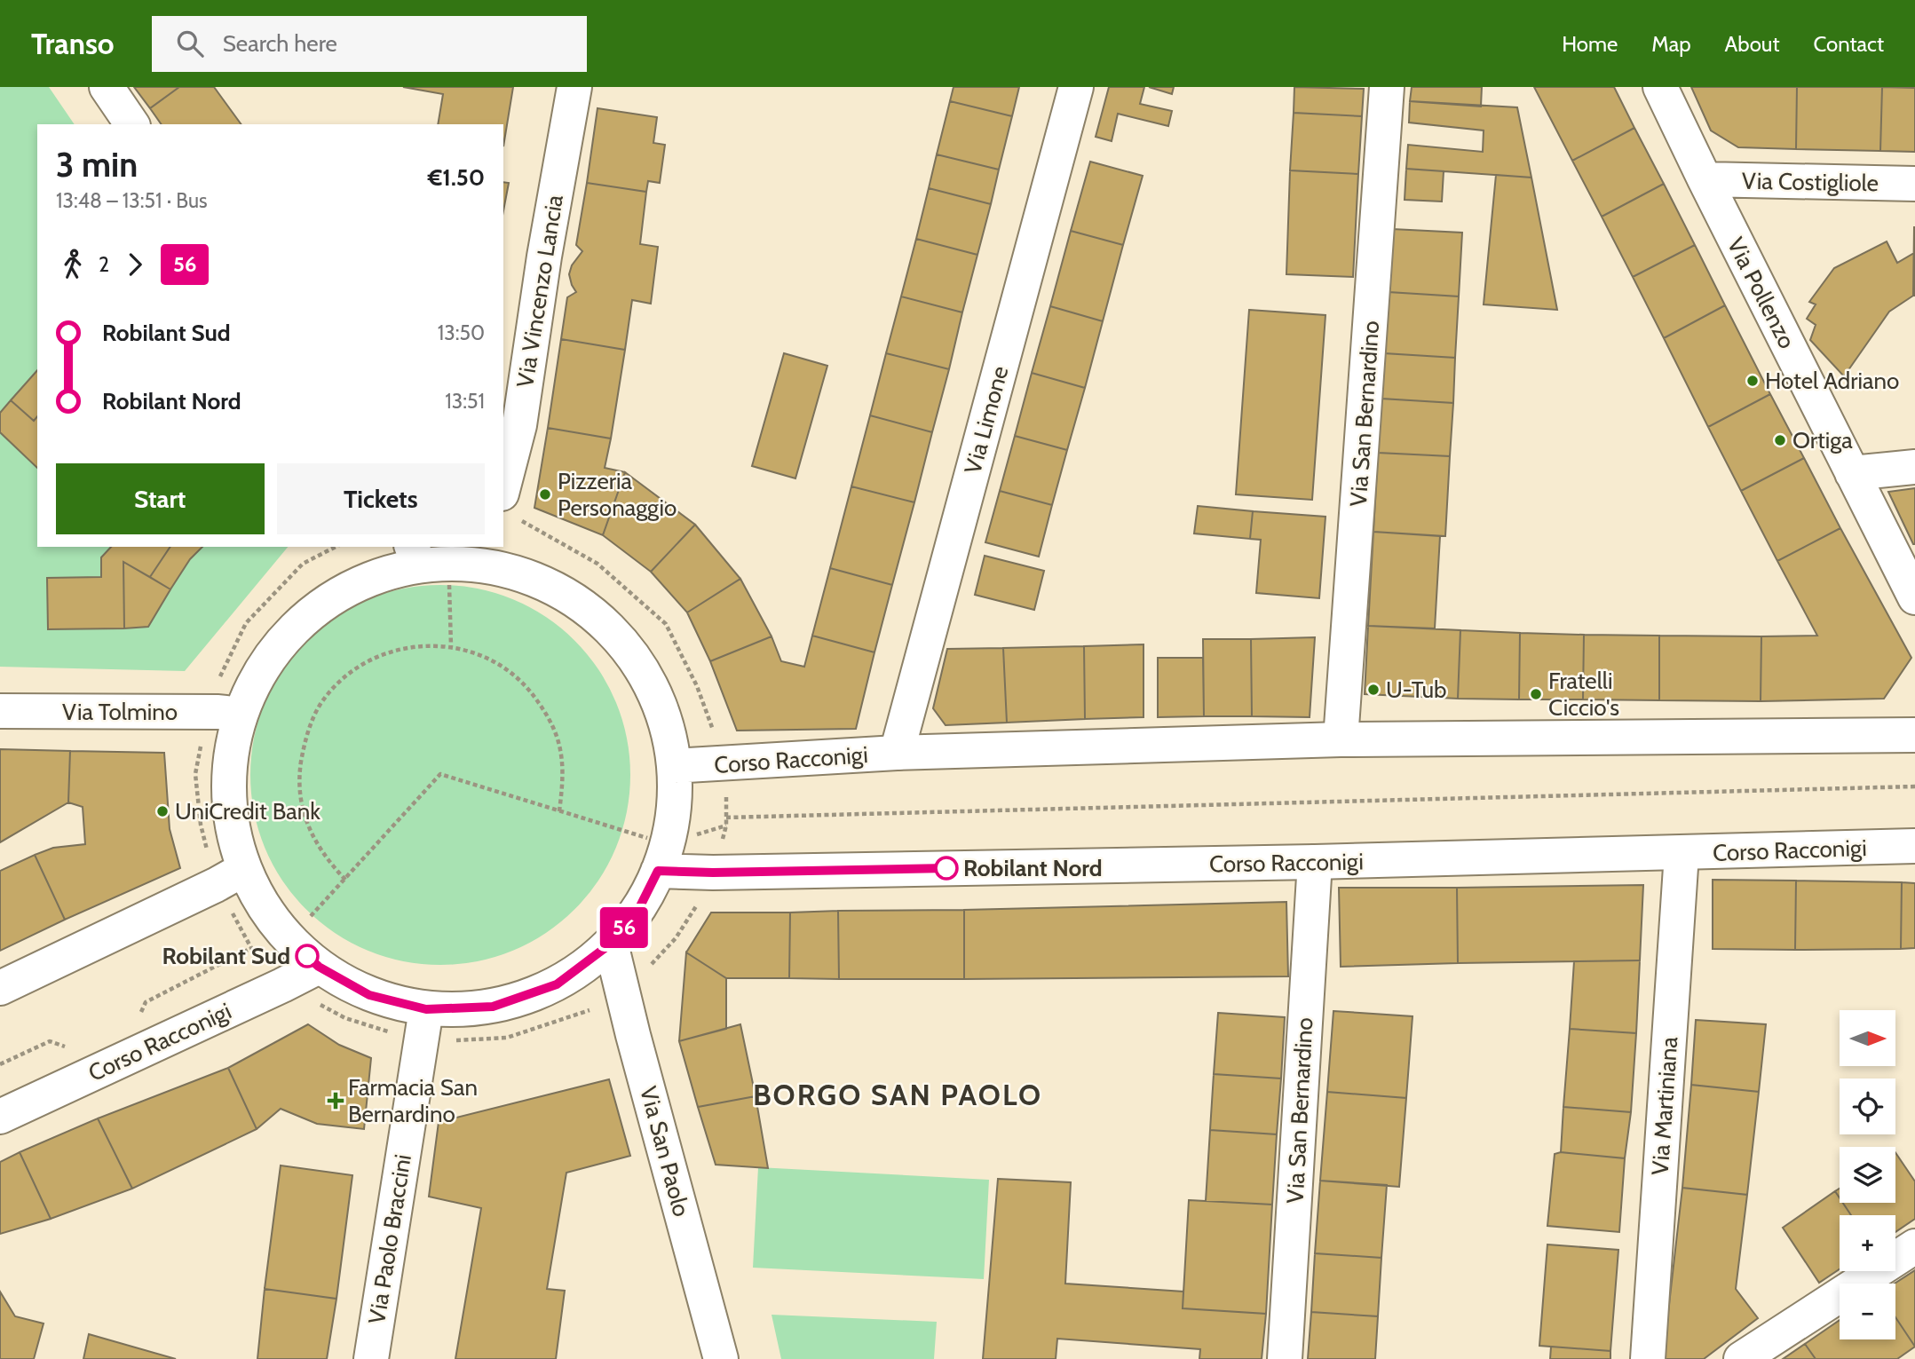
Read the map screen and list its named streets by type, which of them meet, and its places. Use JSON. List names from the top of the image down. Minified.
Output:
{"streets":{"street":["Via Costigliole","Via Vincenzo Lancia","Via Pollenzo","Via San Bernardino","Via Limone","Via Tolmino","Corso Racconigi","Via Martiniana","Via San Paolo","Via Paolo Braccini"]},"crossings":[["Via Costigliole","Via Pollenzo"],["Via San Bernardino","Corso Racconigi"],["Via Limone","Corso Racconigi"],["Corso Racconigi","Via Martiniana"]],"districts":["BORGO SAN PAOLO"],"places":{"other":["Hotel Adriano","Ortiga","Pizzeria Personaggio","U-Tub","Fratelli Ciccio's","UniCredit Bank","Robilant Nord","Robilant Sud"],"health":["Farmacia San Bernardino"]},"lines":["bus line 56"],"north":"right","page":{"header":"Transo","search":"Search here","nav":["Home","Map","About","Contact"],"on_map":"56","heading":["3 min","13:48 – 13:51 · Bus","€1.50"],"legs":["2","56"],"list":[{"name":"Robilant Sud","value":"13:50"},{"name":"Robilant Nord","value":"13:51"}],"buttons":["Start","Tickets"],"map_buttons":["+","−"]}}
